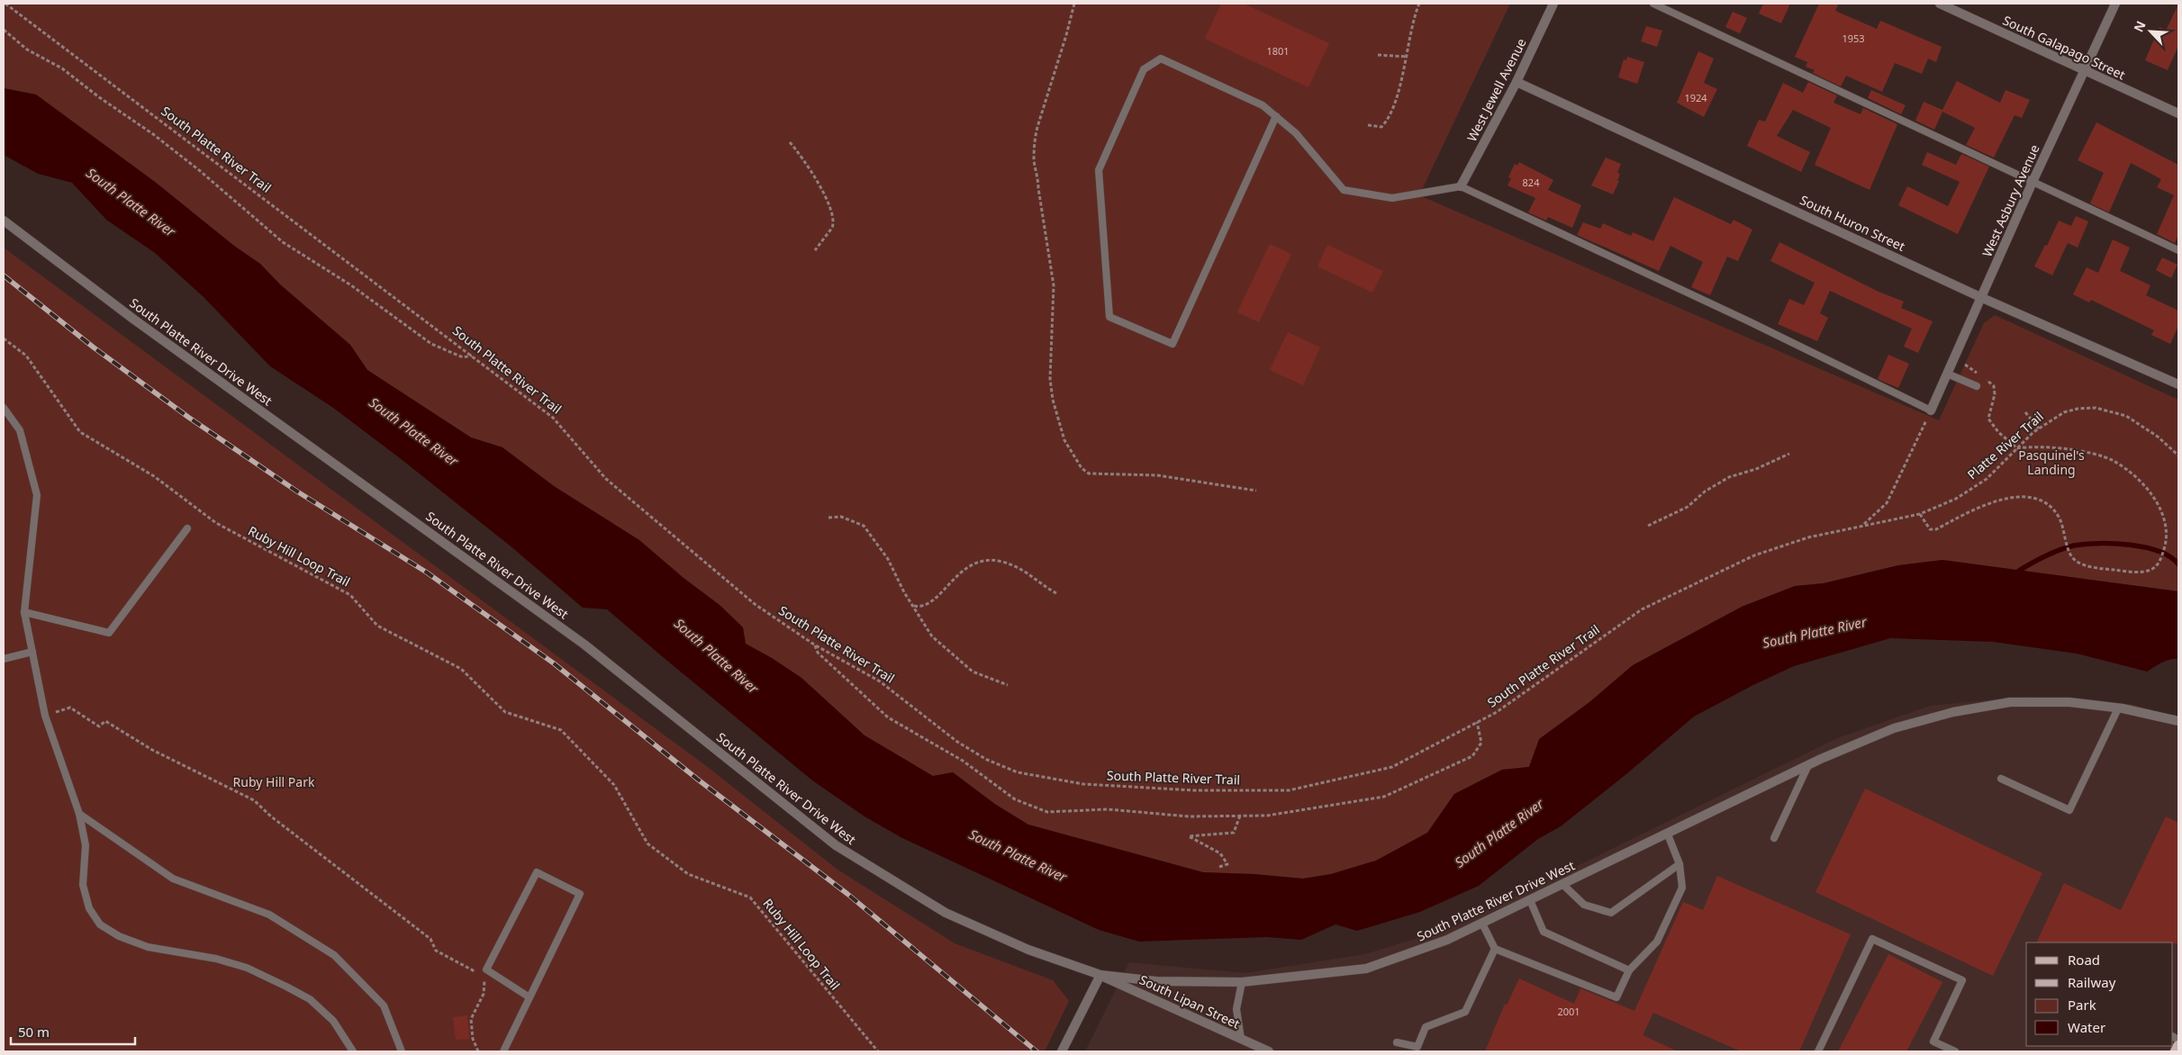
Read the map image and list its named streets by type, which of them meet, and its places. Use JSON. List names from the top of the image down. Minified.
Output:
{"streets":{"street":["South Galapago Street","West Jewell Avenue","West Asbury Avenue","South Huron Street","South Platte River Drive West","South Lipan Street"],"path":["South Platte River Trail","Platte River Trail","Ruby Hill Loop Trail"]},"crossings":[["South Galapago Street","West Asbury Avenue"],["West Jewell Avenue","South Huron Street"],["South Platte River Trail","Platte River Trail"],["West Asbury Avenue","South Huron Street"],["South Platte River Drive West","South Lipan Street"]],"water":["South Platte River"],"parks":["Pasquinel's Landing","Ruby Hill Park"],"house_numbers":["1953","1801","1924","824","2001"],"legend":["Road","Railway","Park","Water"],"scale_bar":"50 m","north":"top left"}
